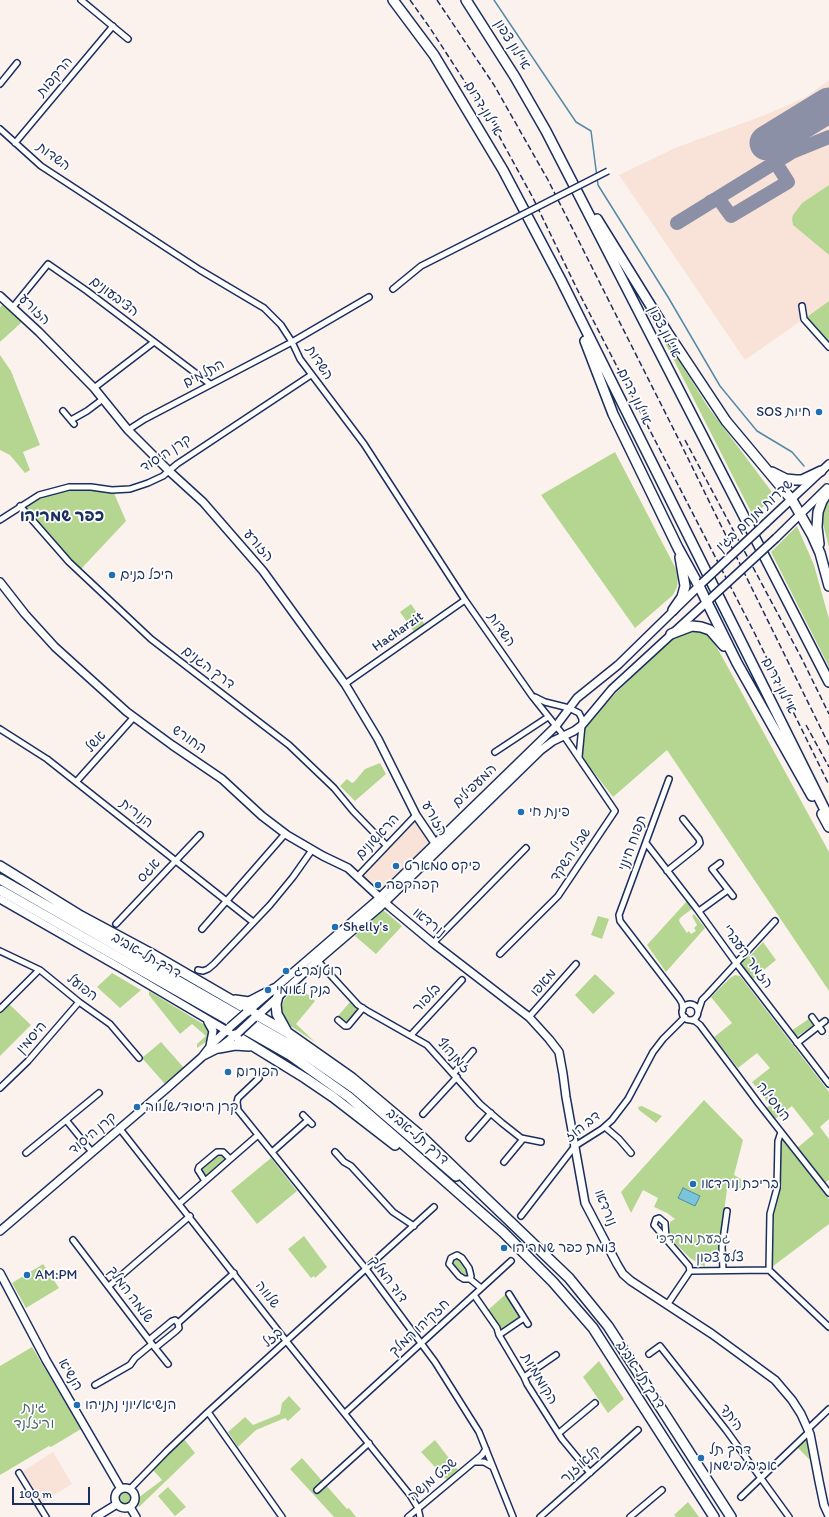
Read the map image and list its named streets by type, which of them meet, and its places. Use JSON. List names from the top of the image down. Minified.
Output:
{"streets":{"highway":["איילון צפון","איילון דרום","דרך תל-אביב"],"street":["הרקפות","השדות","הציבעונים","הזורע","התלמים","קרן היסוד","שדרות מנחם בגין","Hacharzit","דרך הגנים","החורש","אשל","המעפילים","הנורית","הראשונים","תפוח חינני","שביל השקד","אגס","נורדאו","הזמר העברי","מאפו","הפועל","בלפור","היסמין","זמנהוף","המסילה","דב הוז","צלע צפון","דוד המלך","שלמה המלך","שלווה","חזקיהו המלך","בזל","הנשיא","הקוממיות","היתד","קלאוזנר","שבט מנשה"]},"crossings":[["הרקפות","השדות"],["השדות","התלמים"],["השדות","קרן היסוד"],["השדות","Hacharzit"],["השדות","המעפילים"],["השדות","שביל השקד"],["הציבעונים","הזורע"],["הציבעונים","התלמים"],["הזורע","התלמים"],["הזורע","קרן היסוד"],["הזורע","Hacharzit"],["הזורע","המעפילים"],["הזורע","הראשונים"],["קרן היסוד","דרך הגנים"],["קרן היסוד","המעפילים"],["קרן היסוד","שלווה"],["שדרות מנחם בגין","המעפילים"],["דרך הגנים","הראשונים"],["החורש","אשל"],["החורש","המעפילים"],["החורש","הראשונים"],["החורש","נורדאו"],["אשל","הנורית"],["המעפילים","שביל השקד"],["המעפילים","נורדאו"],["המעפילים","זמנהוף"],["הנורית","אגס"],["תפוח חינני","הזמר העברי"],["נורדאו","מאפו"],["נורדאו","דב הוז"],["נורדאו","צלע צפון"],["הפועל","היסמין"],["בלפור","זמנהוף"],["המסילה","דב הוז"],["דוד המלך","חזקיהו המלך"],["דוד המלך","בזל"],["דוד המלך","שבט מנשה"],["שלווה","חזקיהו המלך"],["שלווה","בזל"],["שלווה","שבט מנשה"],["חזקיהו המלך","הקוממיות"],["בזל","הנשיא"],["הקוממיות","קלאוזנר"]],"districts":["כפר שמריהו"],"parks":["גבעת מרדכי","גינת וריזלנד"],"places":["SOS חיות","היכל בנים","פינת חי","פיקס סמארט","קפהקפה","Shelly's","רוטנברג","בנק לאומי","הפורום","קרן היסוד/שלווה","בריכת נורדאו","צומת כפר שמריהו","AM:PM","הנשיא/יוני נתניהו","דרך תל אביב/פישמן"],"scale_bar":"100 m"}
